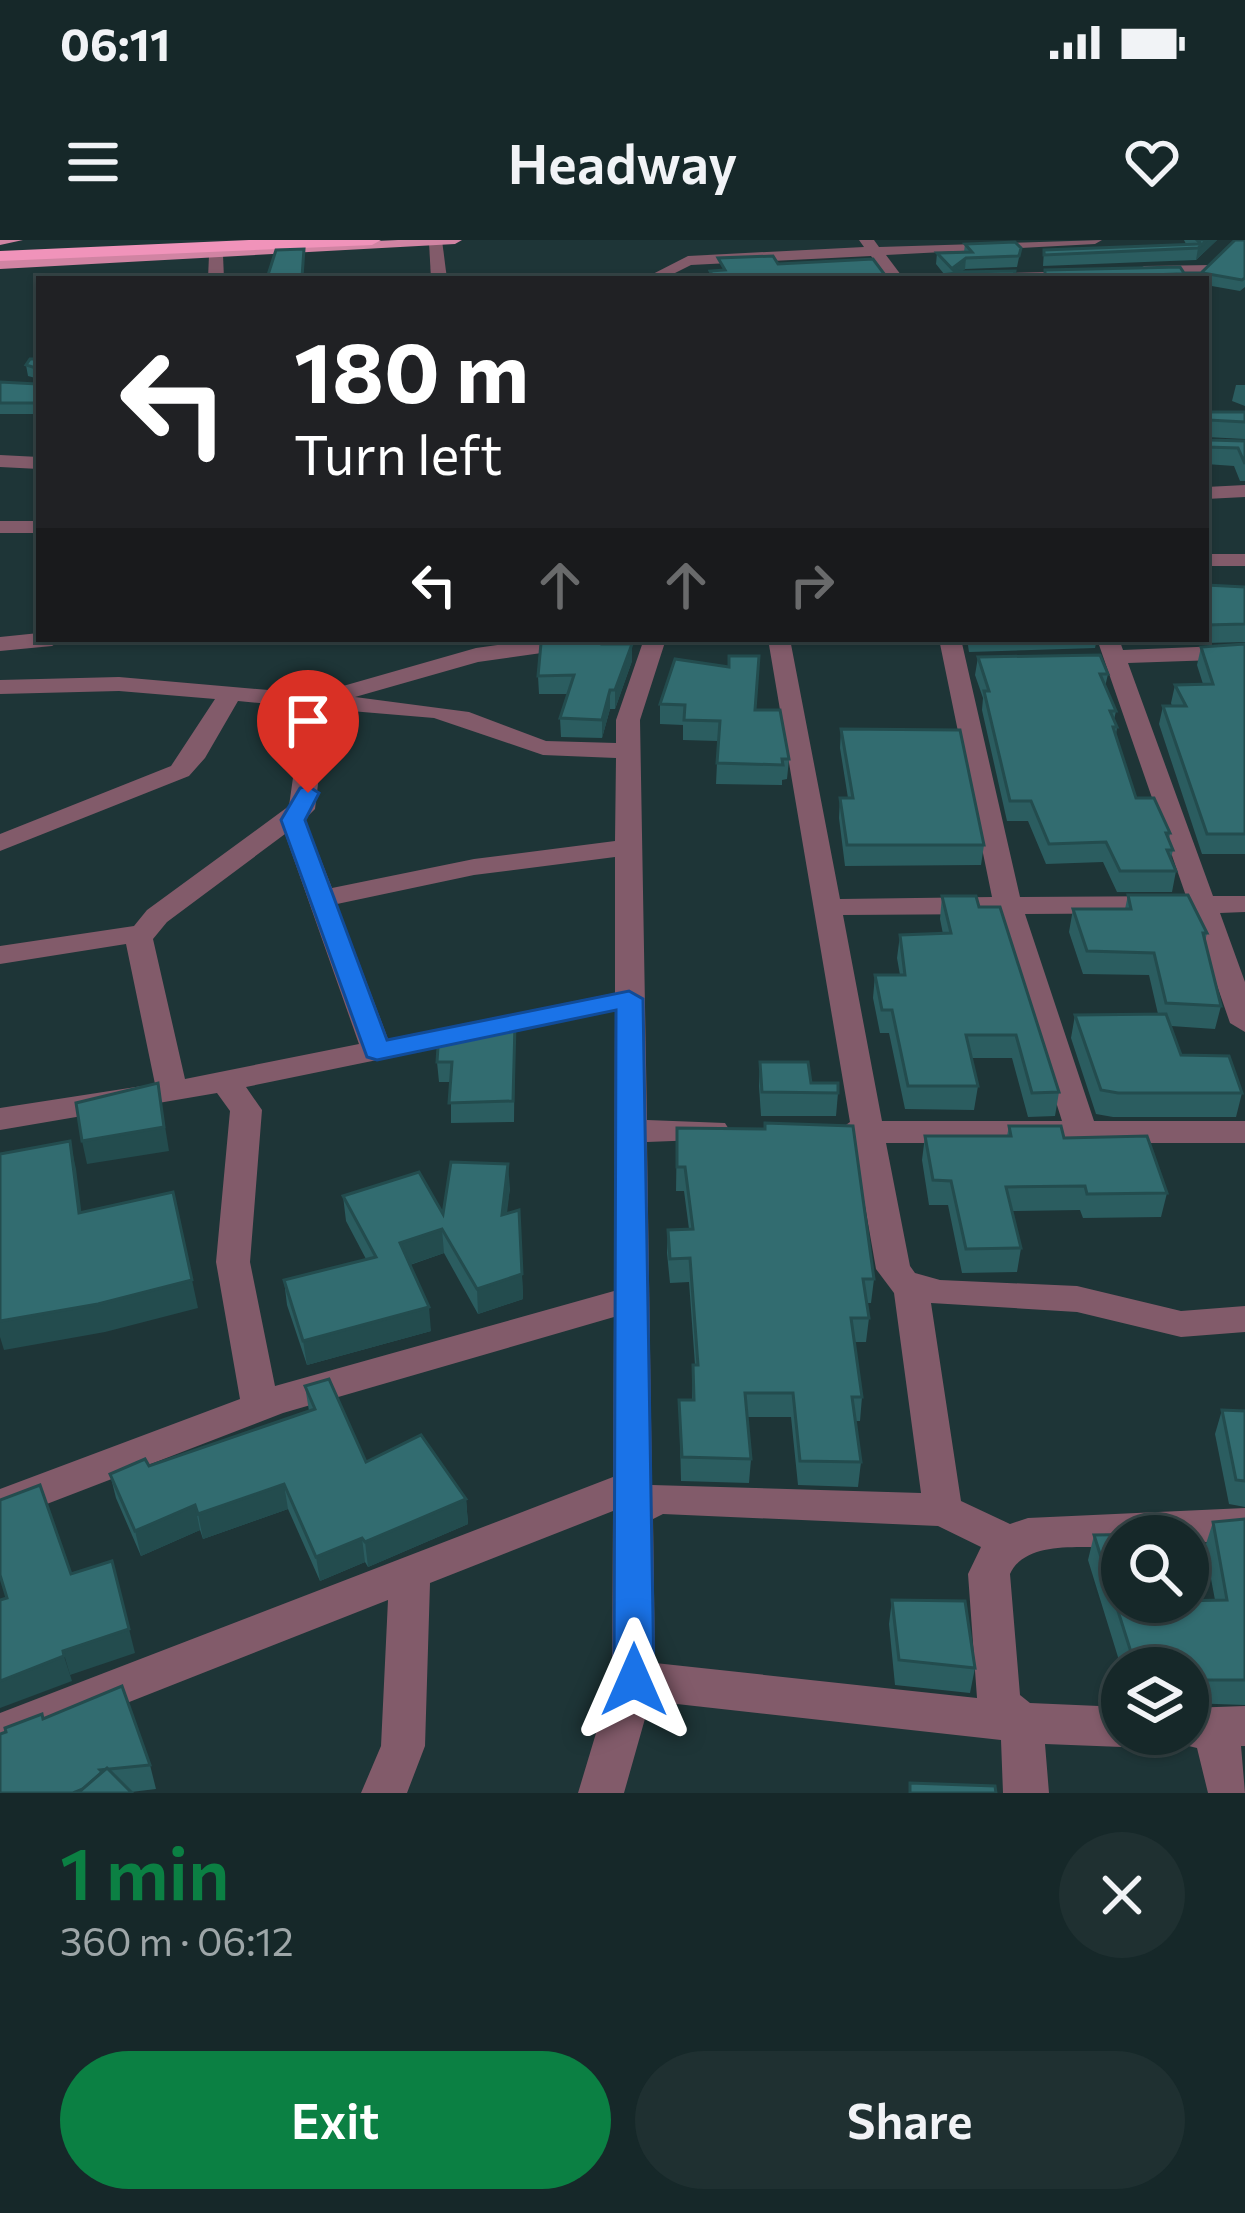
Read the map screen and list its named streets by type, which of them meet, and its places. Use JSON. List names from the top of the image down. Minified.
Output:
{"page":{"status":"06:11","header":"Headway","turn":["180 m","Turn left"],"heading":["1 min","360 m · 06:12"],"buttons":["Exit","Share"]}}
